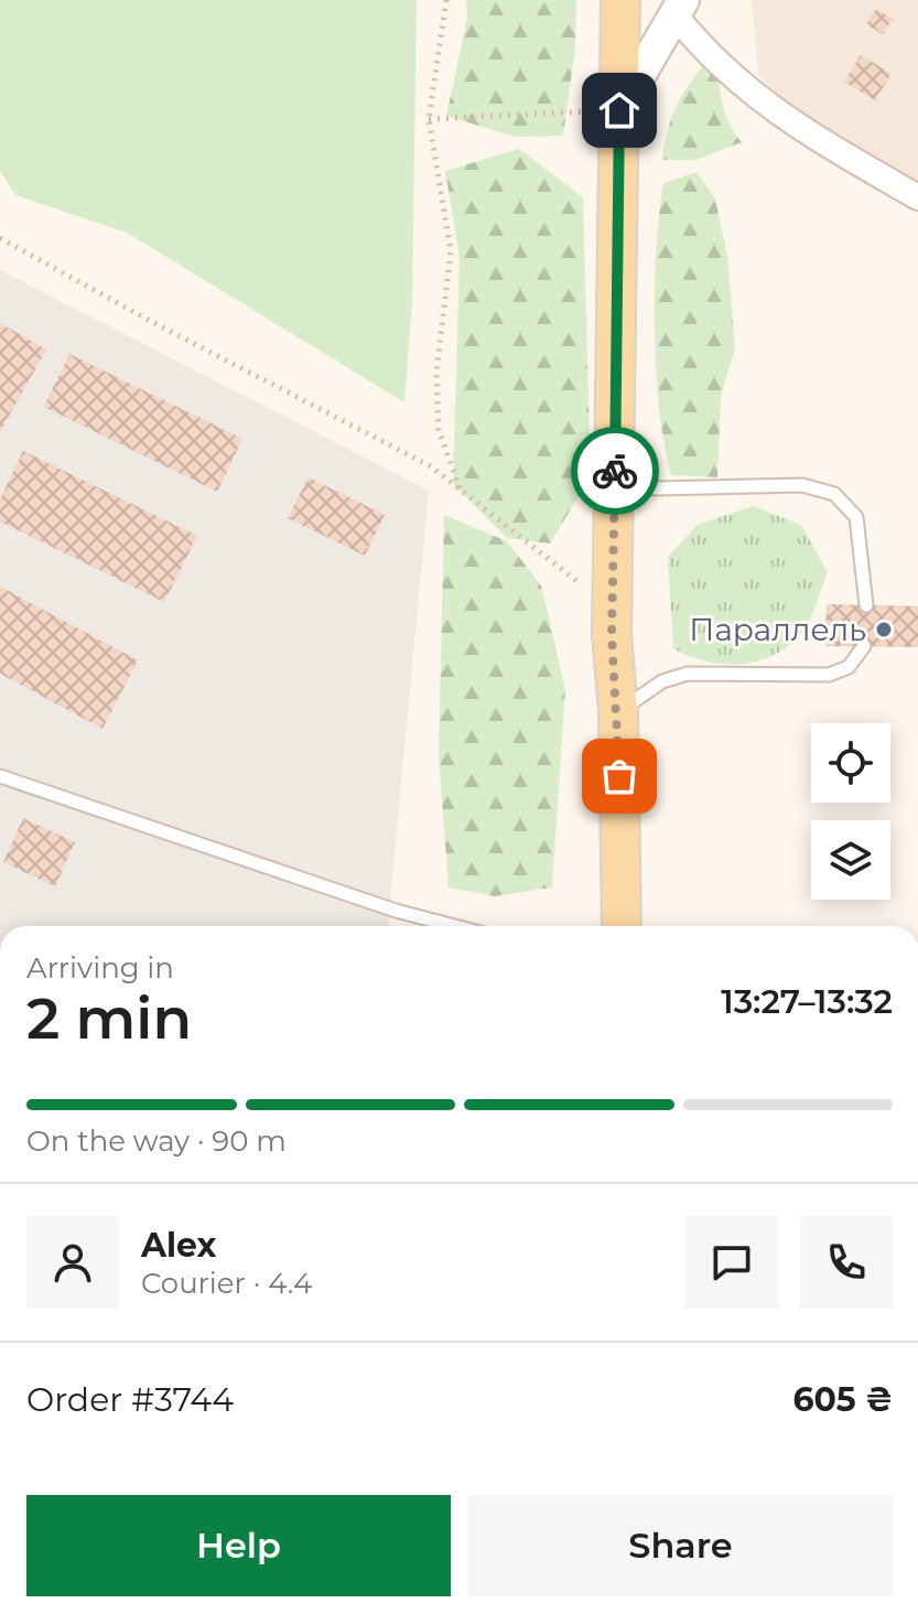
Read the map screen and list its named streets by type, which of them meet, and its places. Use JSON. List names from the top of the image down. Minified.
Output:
{"places":["Параллель"],"page":{"heading":["2 min","Arriving in","13:27–13:32"],"panel":["Alex","Courier · 4.4","Order #3744","605 ₴"],"bar":"On the way · 90 m","buttons":["Help","Share"]}}
